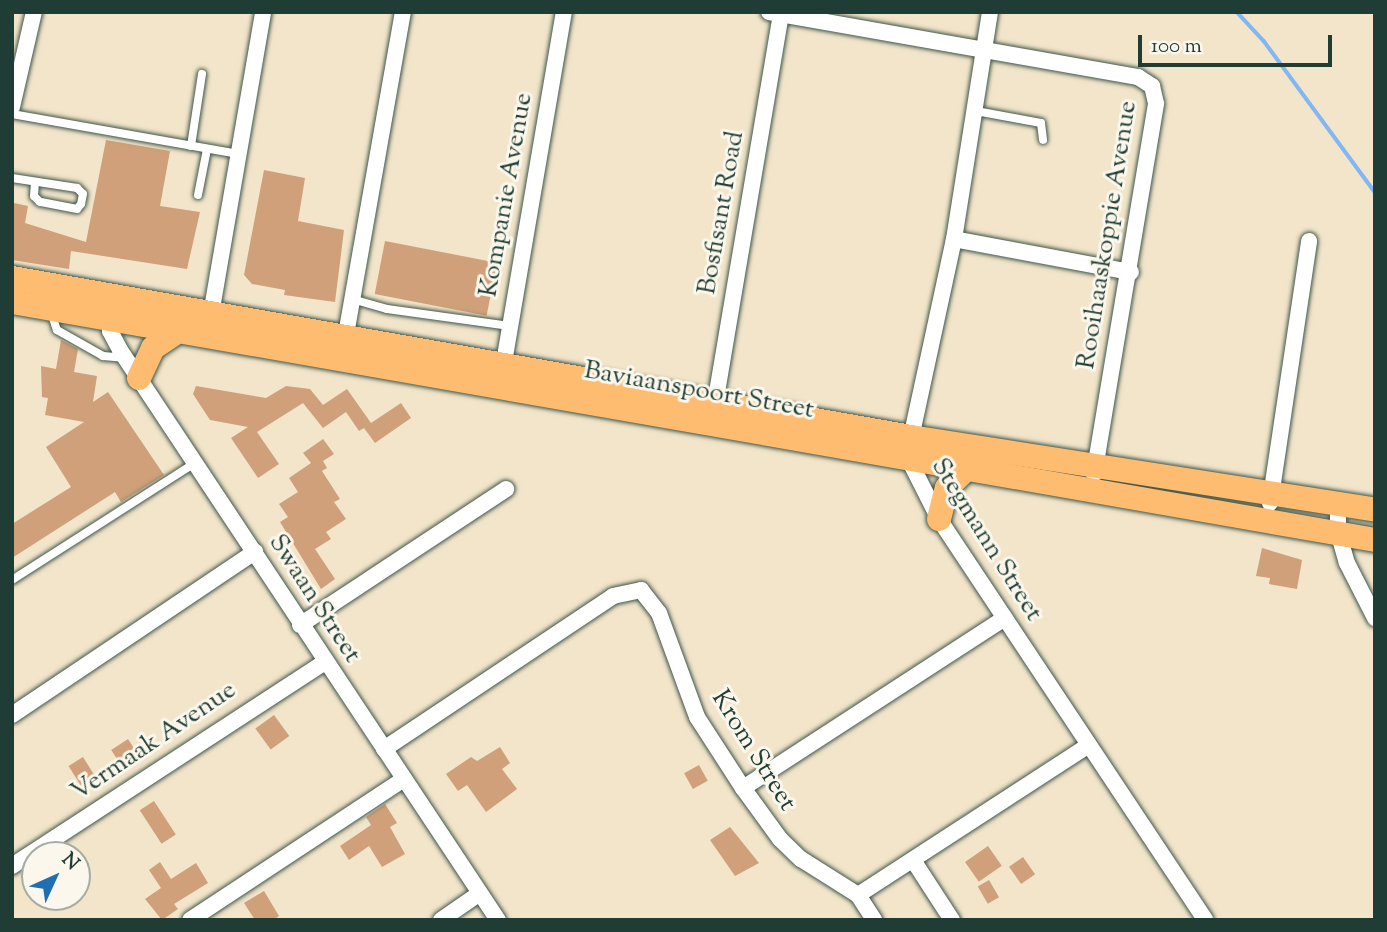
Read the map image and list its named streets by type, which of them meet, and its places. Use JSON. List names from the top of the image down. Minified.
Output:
{"streets":{"main road":["Baviaanspoort Street"],"street":["Kompanie Avenue","Bosfisant Road","Rooihaaskoppie Avenue","Stegmann Street","Swaan Street","Vermaak Avenue","Krom Street"]},"crossings":[["Kompanie Avenue","Baviaanspoort Street"],["Bosfisant Road","Rooihaaskoppie Avenue"],["Bosfisant Road","Baviaanspoort Street"],["Rooihaaskoppie Avenue","Baviaanspoort Street"],["Rooihaaskoppie Avenue","Stegmann Street"],["Baviaanspoort Street","Stegmann Street"],["Baviaanspoort Street","Swaan Street"],["Swaan Street","Vermaak Avenue"],["Swaan Street","Krom Street"]],"scale_bar":"100 m","north":"top right"}
